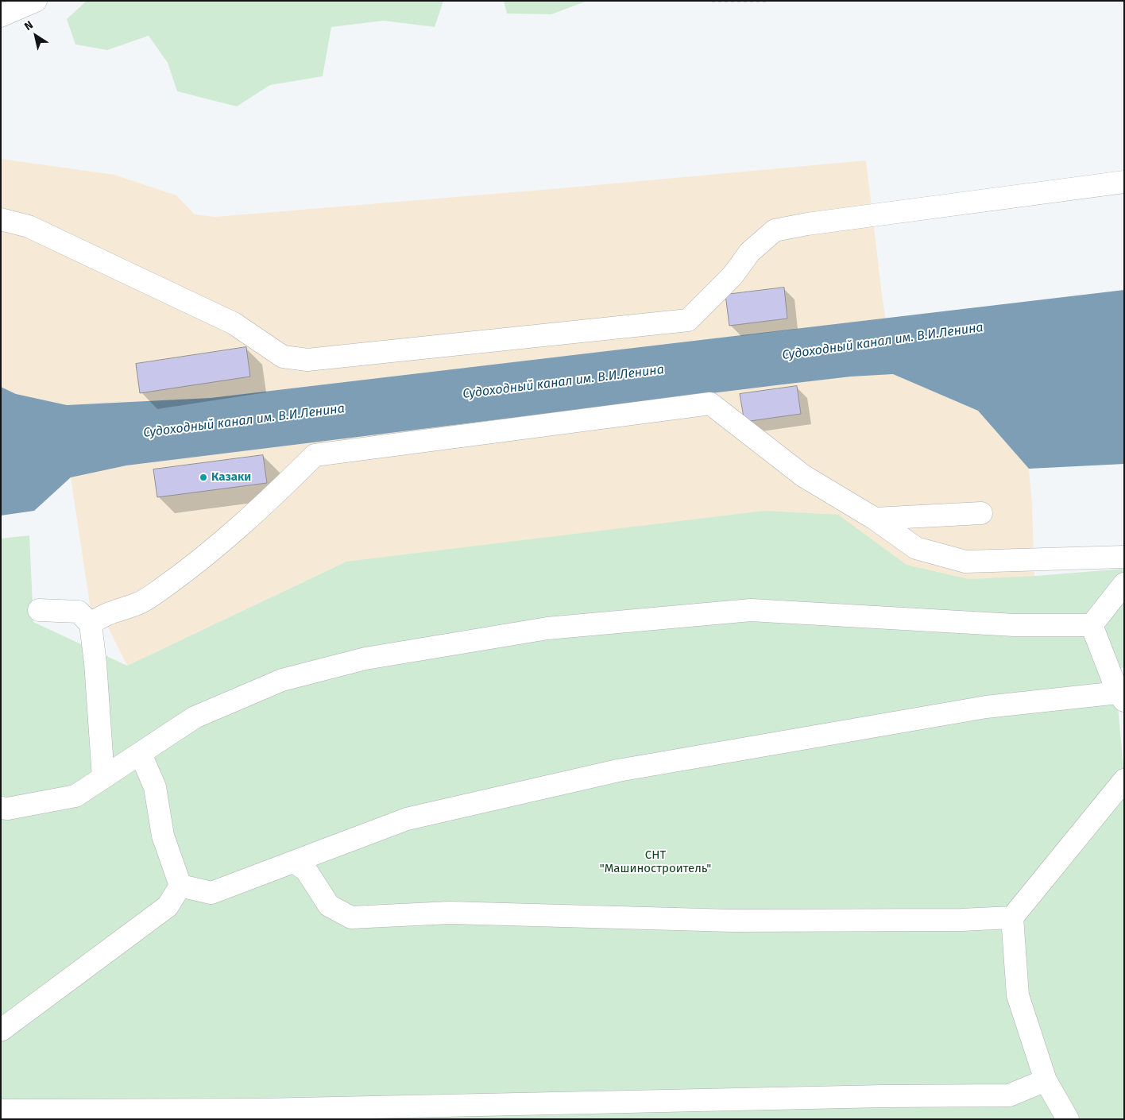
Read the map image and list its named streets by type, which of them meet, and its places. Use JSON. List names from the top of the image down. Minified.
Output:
{"water":["Судоходный канал им. В.И.Ленина"],"parks":["СНТ \"Машиностроитель\""],"places":["Казаки"],"north":"top left"}
